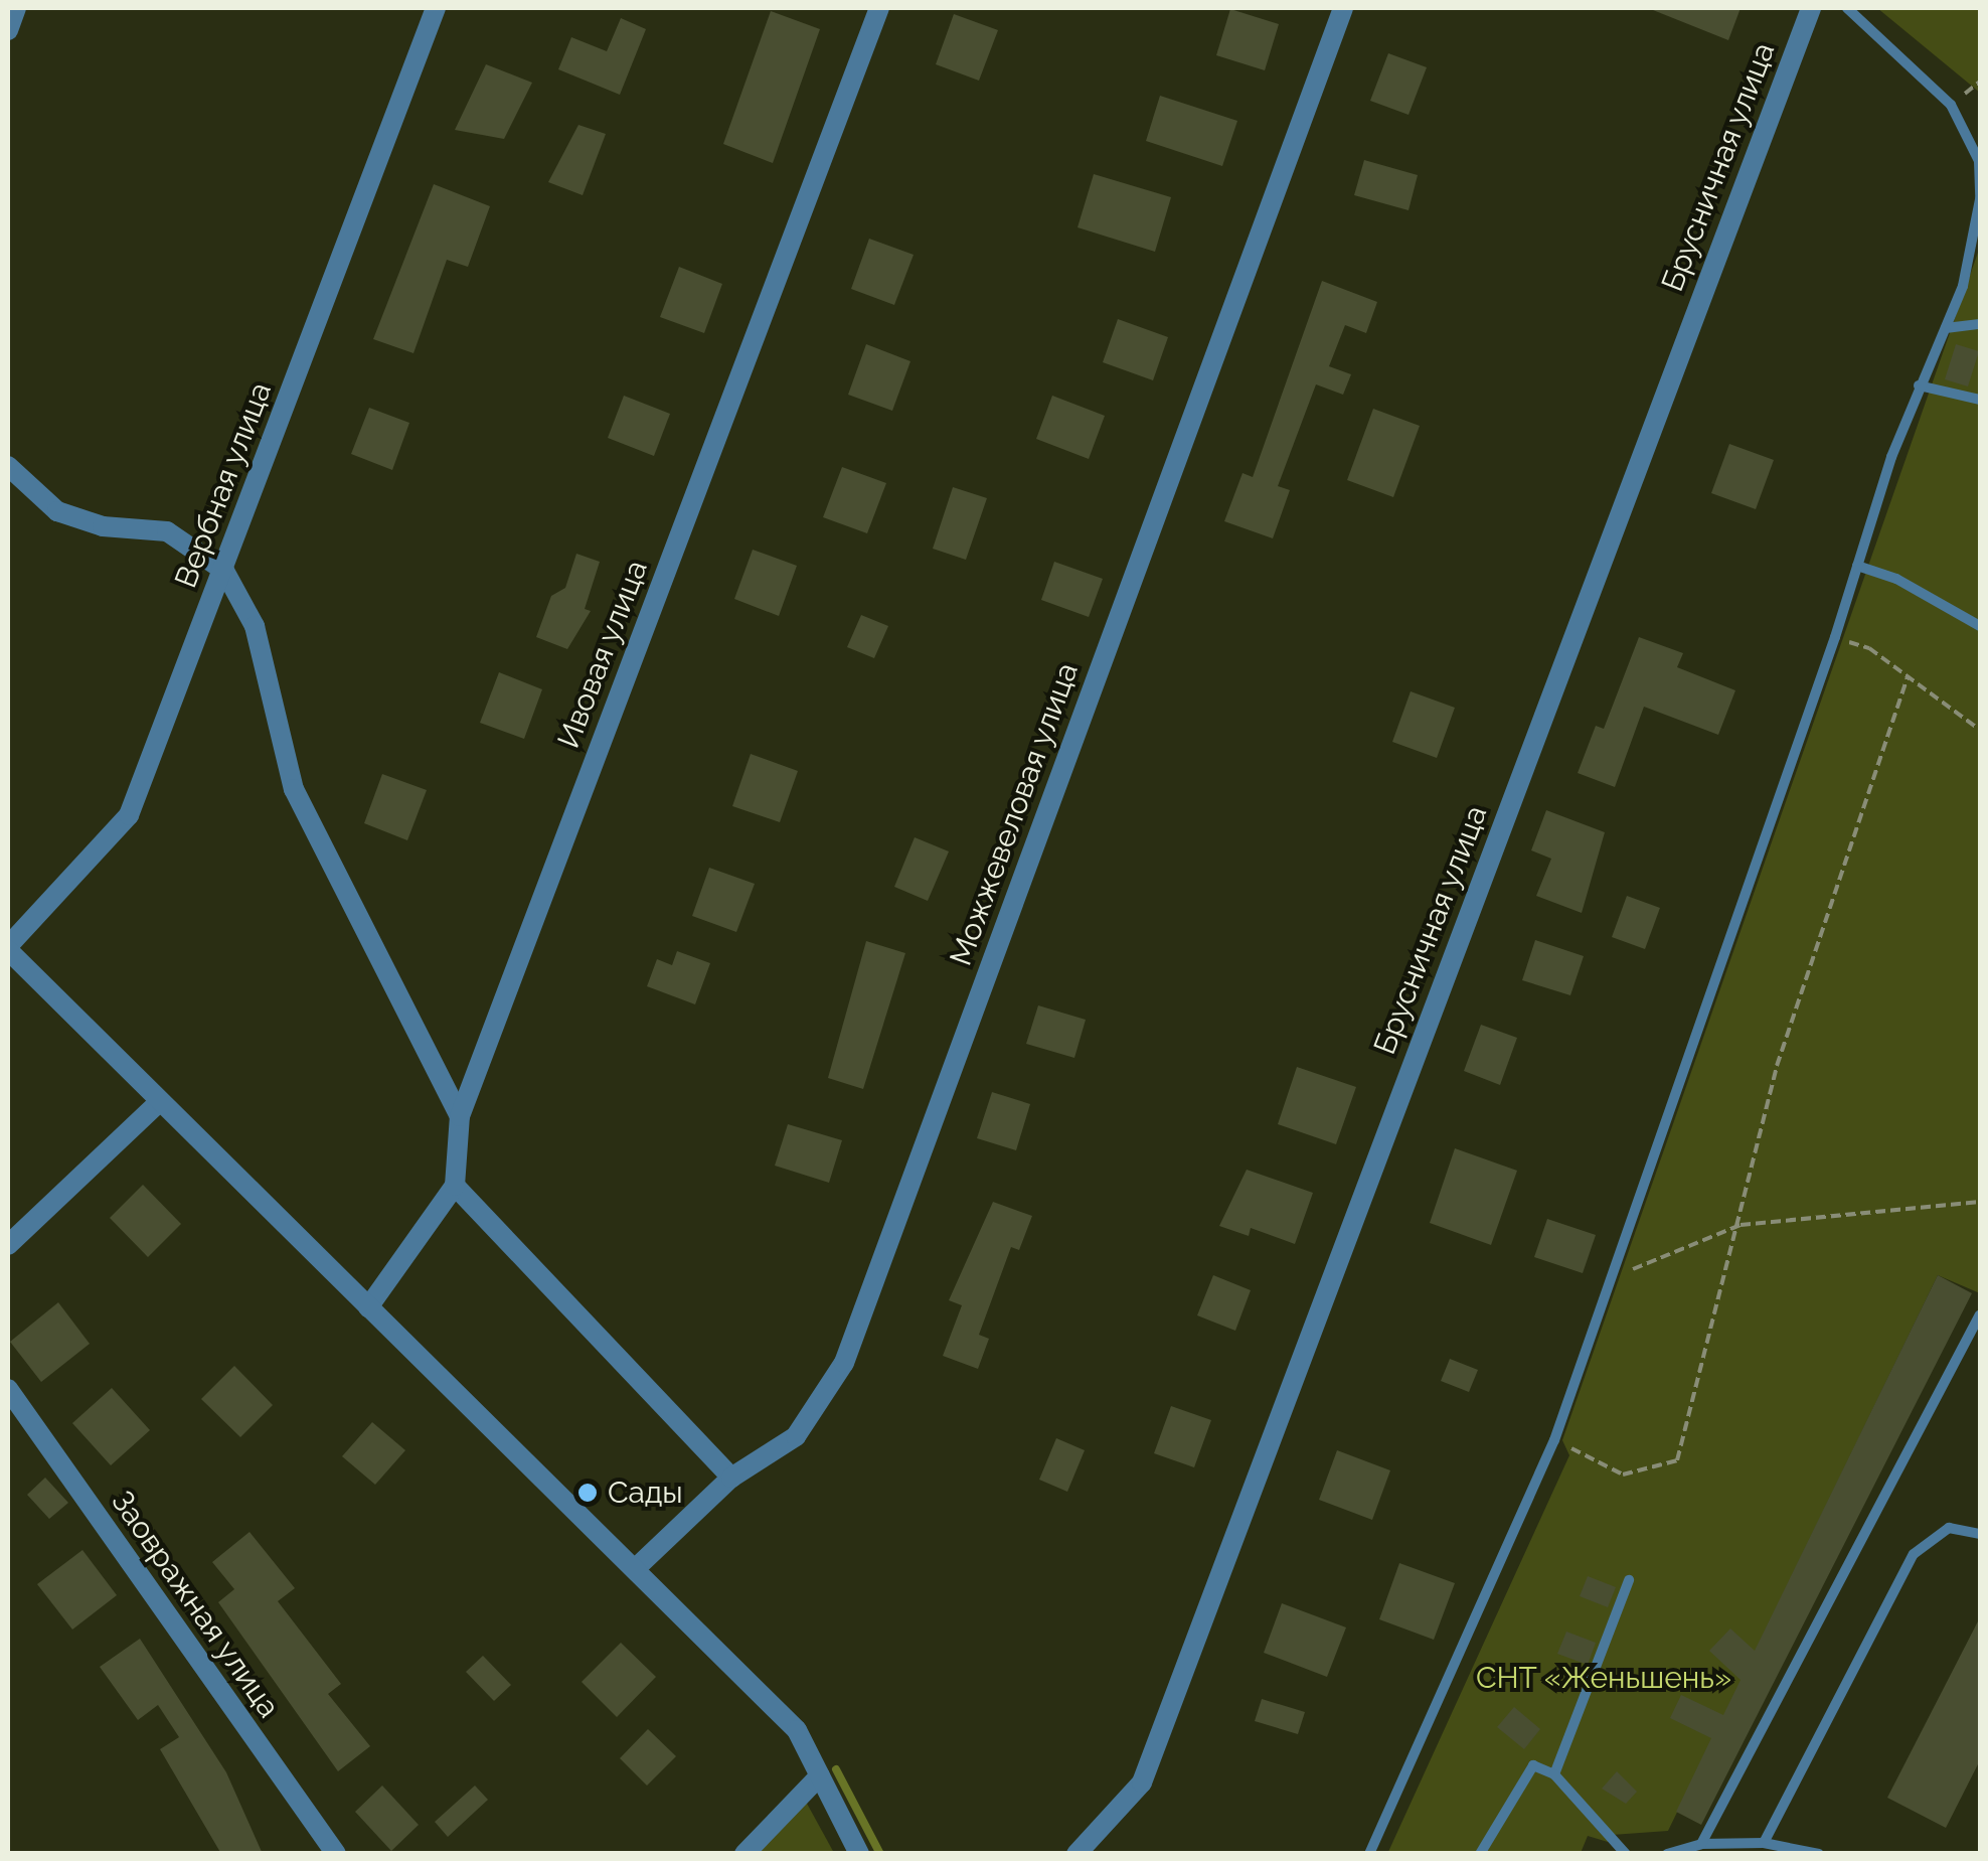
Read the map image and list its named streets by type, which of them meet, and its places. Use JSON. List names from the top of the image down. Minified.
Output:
{"streets":{"street":["Брусничная улица","Вербная улица","Ивовая улица","Можжевеловая улица","Заовражная улица"]},"parks":["СНТ «Женьшень»"],"places":["Сады"]}
